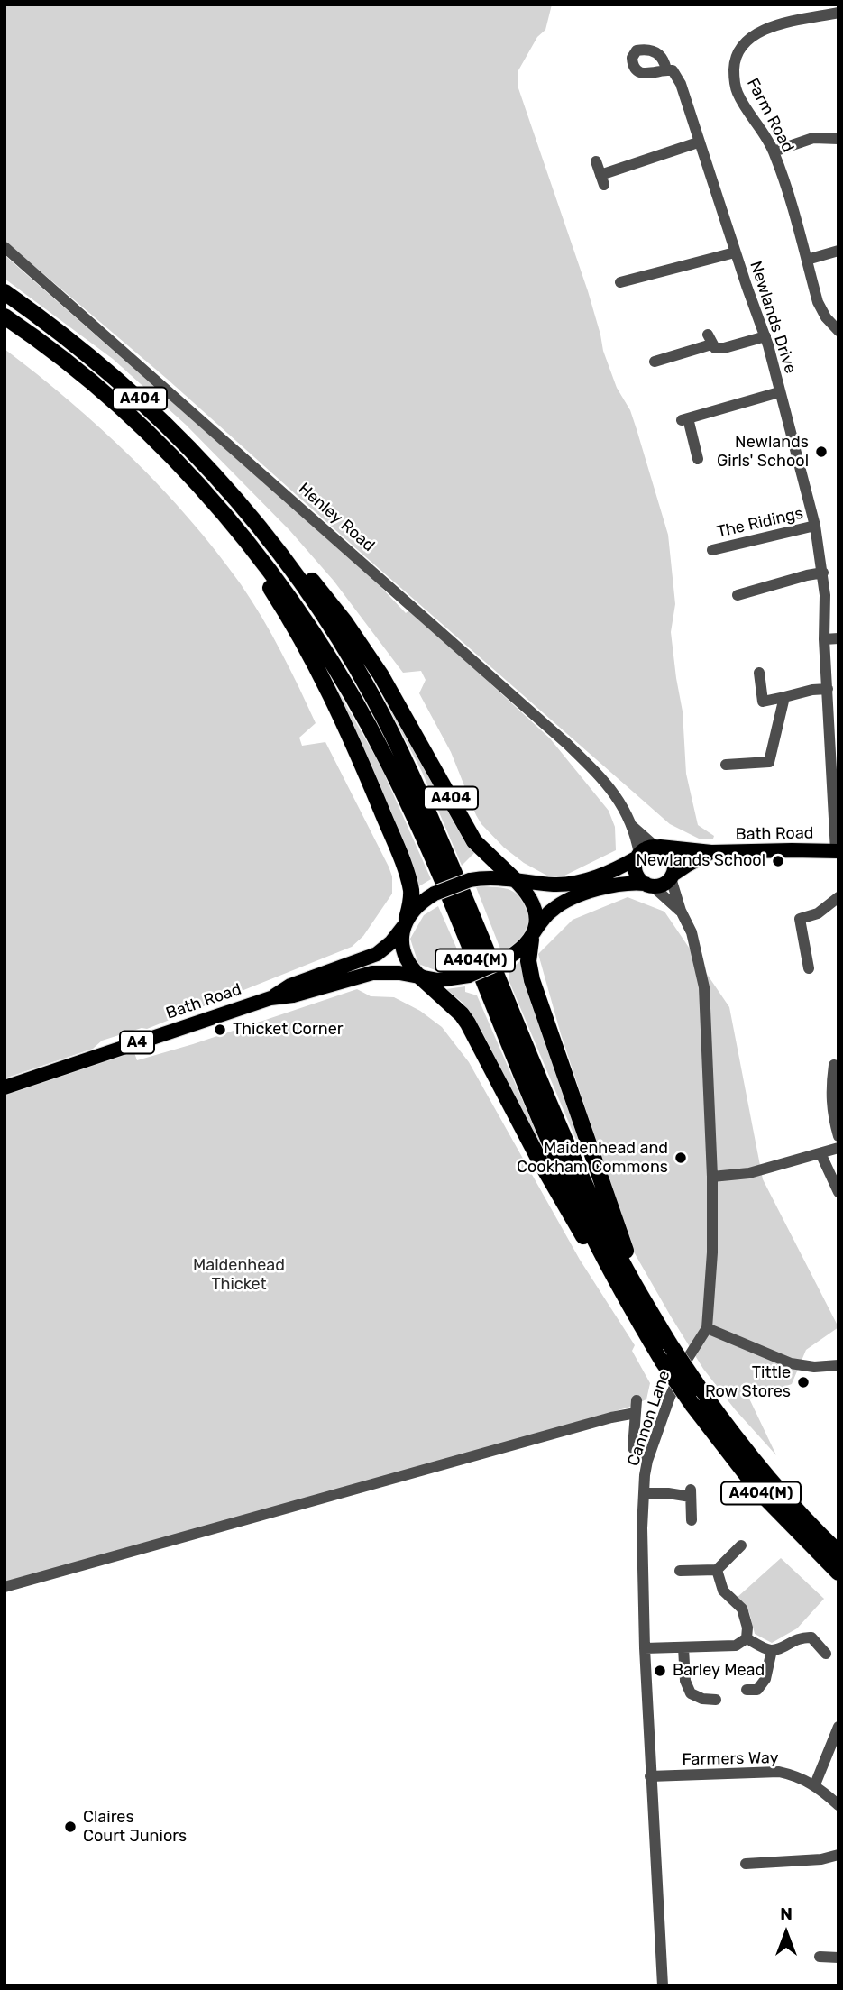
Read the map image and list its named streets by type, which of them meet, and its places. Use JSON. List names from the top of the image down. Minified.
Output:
{"streets":{"highway":["A404","A404(M)"],"main road":["Bath Road","A4"],"street":["Farm Road","Newlands Drive","Henley Road","The Ridings","Cannon Lane","Farmers Way"]},"crossings":[["Newlands Drive","The Ridings"],["Newlands Drive","Bath Road"],["A404","Bath Road"],["A404","A404(M)"],["Henley Road","Bath Road"],["Henley Road","Cannon Lane"],["Bath Road","A404(M)"],["Bath Road","Cannon Lane"],["Cannon Lane","Farmers Way"]],"parks":["Maidenhead Thicket"],"places":["Newlands Girls' School","Newlands School","Thicket Corner","Maidenhead and Cookham Commons","Tittle Row Stores","Barley Mead","Claires Court Juniors"],"north":"top"}
